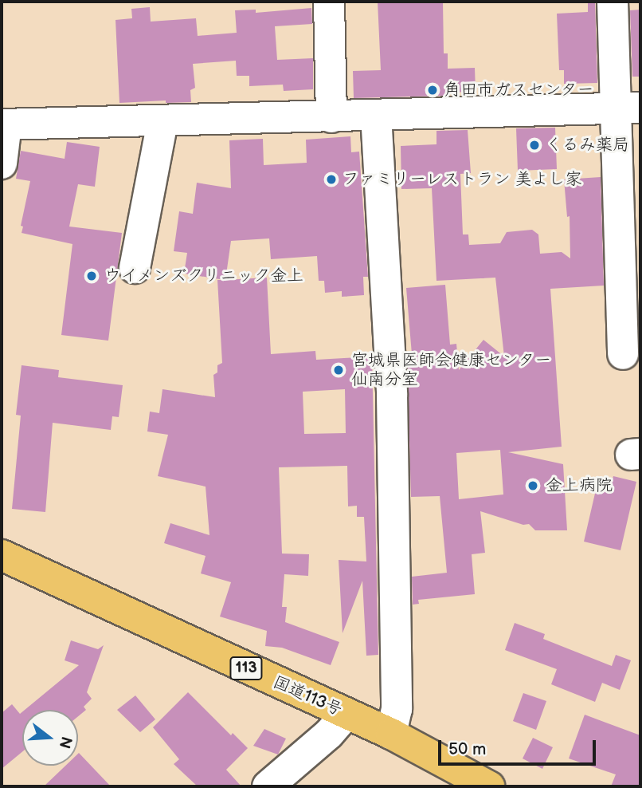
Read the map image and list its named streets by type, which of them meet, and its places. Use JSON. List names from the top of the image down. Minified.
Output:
{"streets":{"highway":["113","国道113号"]},"places":["角田市ガスセンター","くるみ薬局","ファミリーレストラン 美よし家","ウイメンズクリニック金上","宮城県医師会健康センター 仙南分室","金上病院"],"scale_bar":"50 m","north":"right"}
